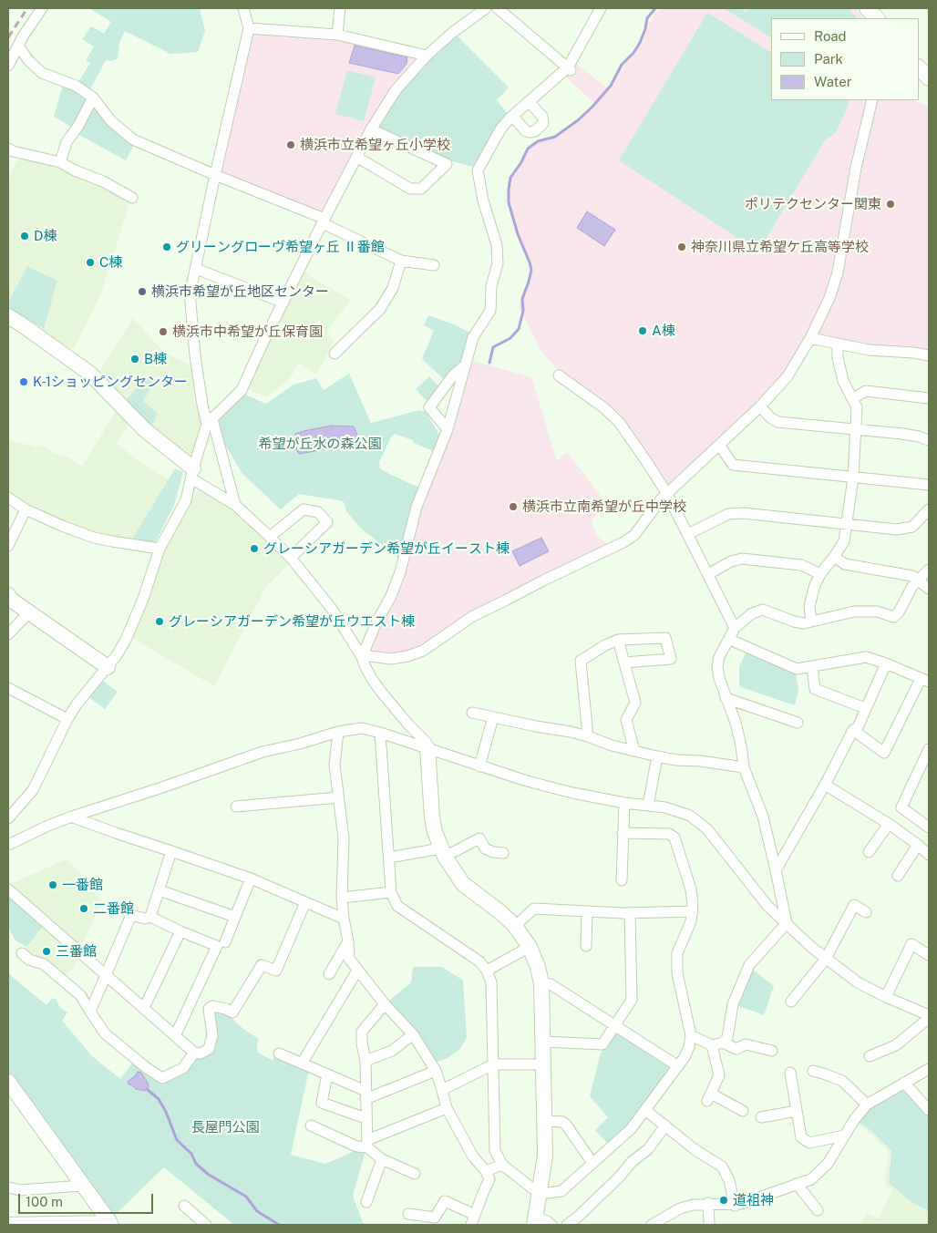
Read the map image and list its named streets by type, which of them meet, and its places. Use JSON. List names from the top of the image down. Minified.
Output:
{"parks":["希望が丘水の森公園","長屋門公園"],"places":["横浜市立希望ヶ丘小学校","ポリテクセンター関東","D棟","グリーングローヴ希望ヶ丘 Ⅱ番館","神奈川県立希望ケ丘高等学校","C棟","横浜市希望が丘地区センター","A棟","横浜市中希望が丘保育園","B棟","K-1ショッピングセンター","横浜市立南希望が丘中学校","グレーシアガーデン希望が丘イースト棟","グレーシアガーデン希望が丘ウエスト棟","一番館","二番館","三番館","道祖神"],"legend":["Road","Park","Water"],"scale_bar":"100 m"}
